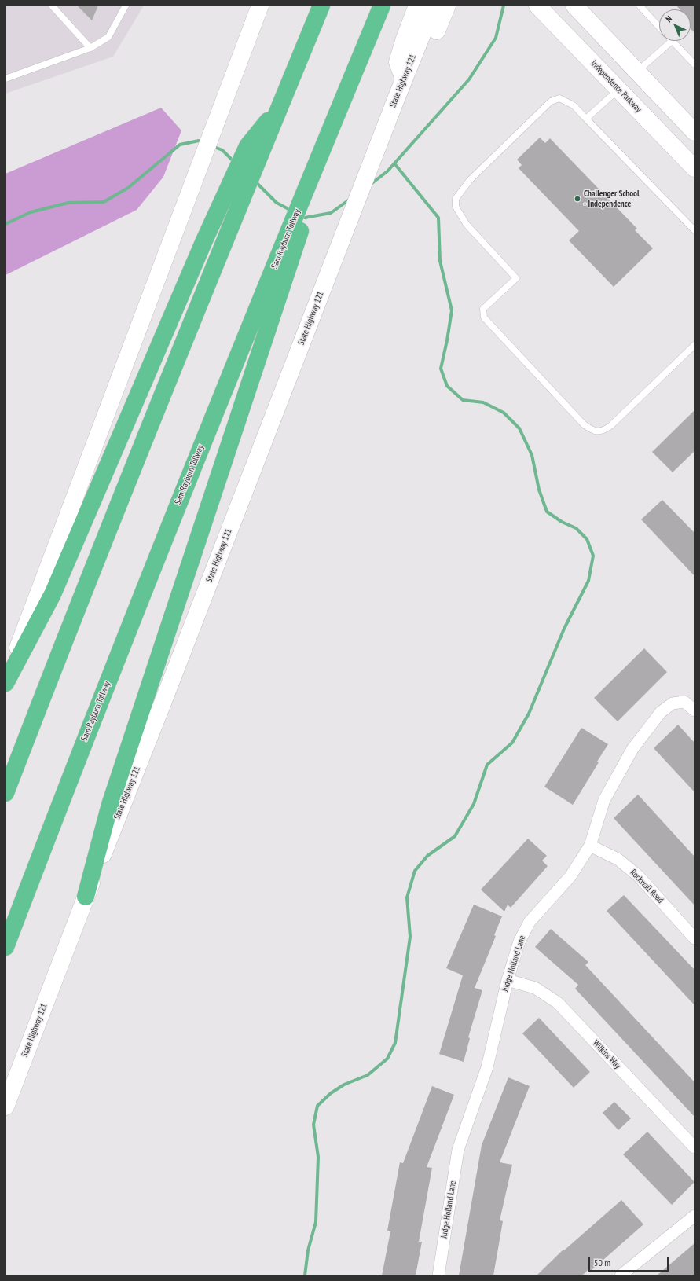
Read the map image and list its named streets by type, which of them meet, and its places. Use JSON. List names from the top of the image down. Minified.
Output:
{"streets":{"highway":["Sam Rayburn Tollway"],"main road":["State Highway 121","Independence Parkway"],"street":["Rockwall Road","Judge Holland Lane","Wilkins Way"]},"crossings":[["Rockwall Road","Judge Holland Lane"],["Judge Holland Lane","Wilkins Way"]],"places":["Challenger School - Independence"],"scale_bar":"50 m","north":"top left"}
